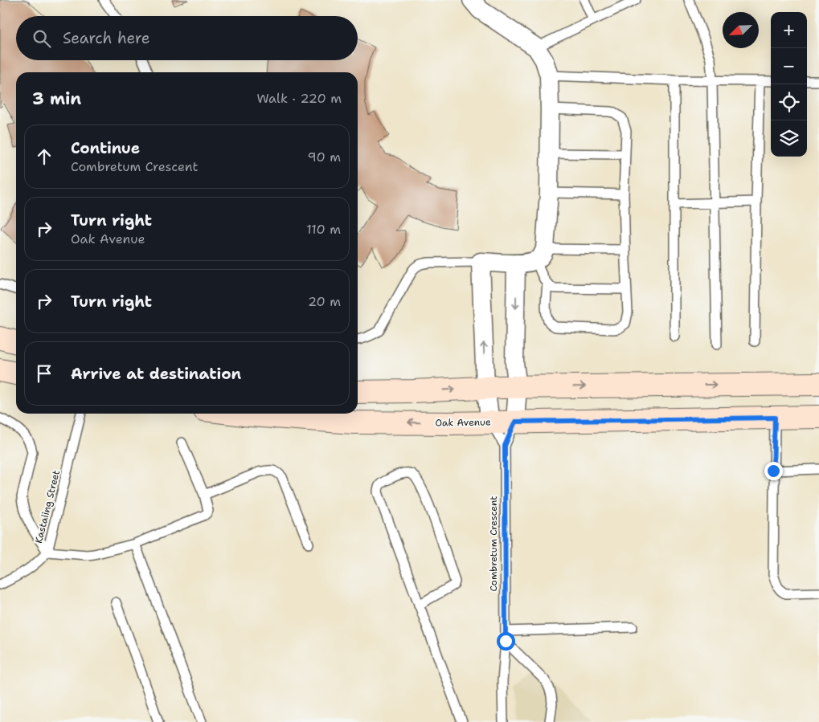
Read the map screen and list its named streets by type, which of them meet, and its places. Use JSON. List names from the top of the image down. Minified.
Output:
{"streets":{"street":["Oak Avenue"],"lane":["Kastaiing Street","Combretum Crescent"]},"crossings":[["Oak Avenue","Combretum Crescent"]],"north":"bottom left","page":{"map_buttons":["+","−"],"search":"Search here","heading":["3 min","Walk · 220 m"],"list":[["Continue","Combretum Crescent","90 m"],["Turn right","Oak Avenue","110 m"],["Turn right","20 m"],"Arrive at destination"]}}
